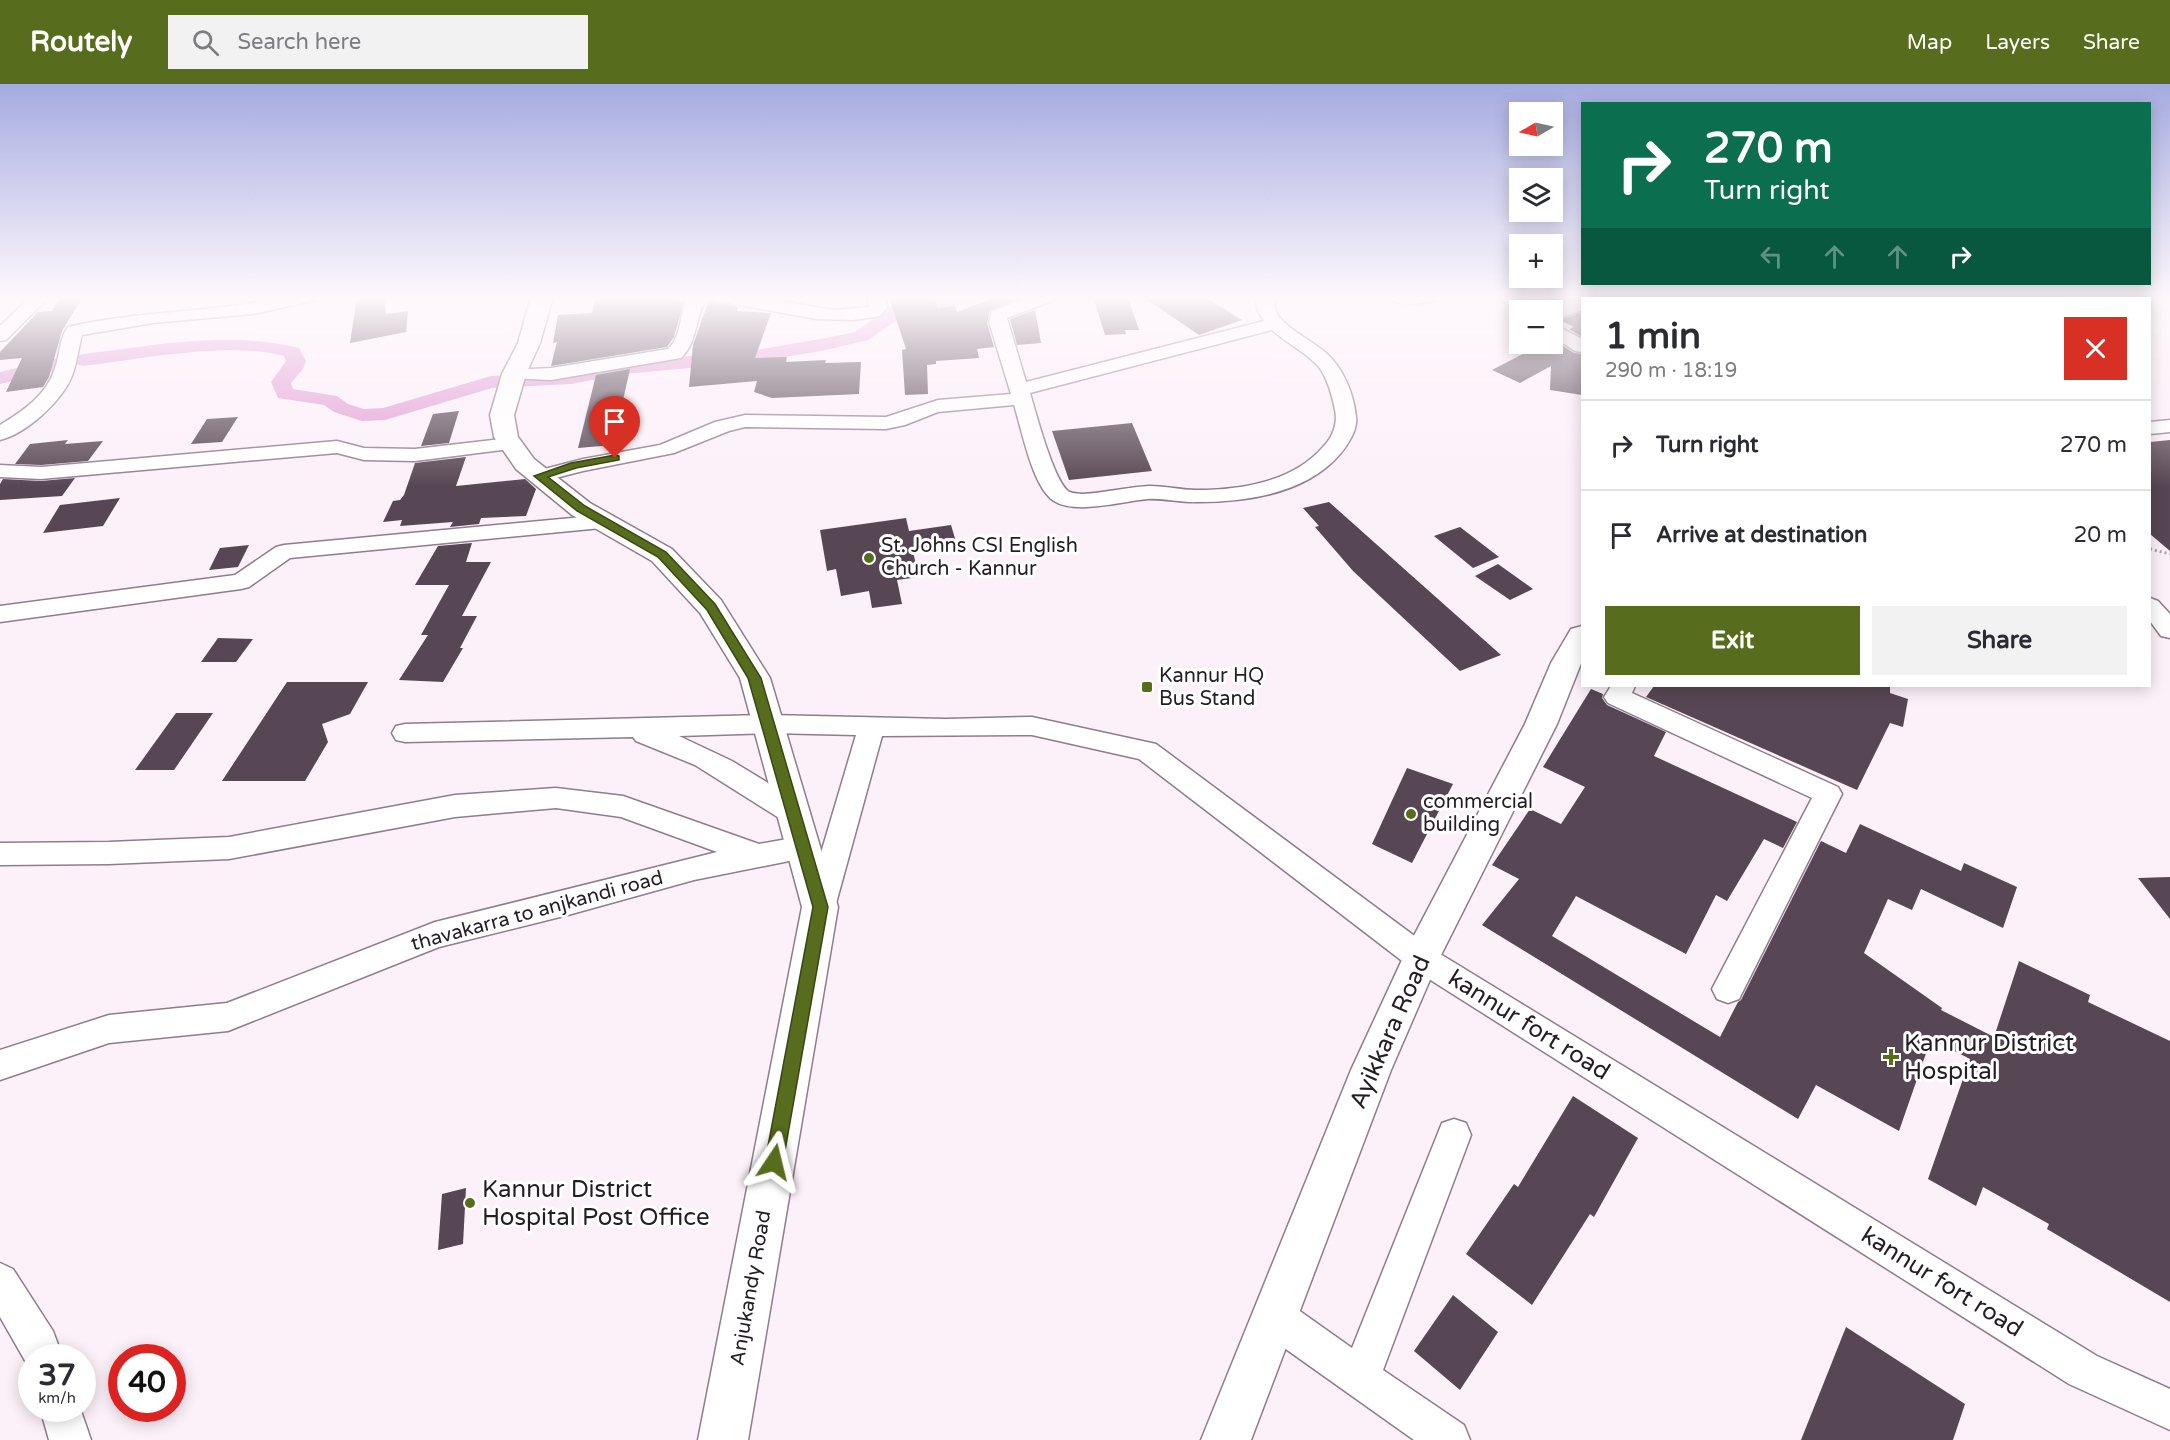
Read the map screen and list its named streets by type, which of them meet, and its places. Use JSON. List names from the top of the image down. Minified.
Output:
{"streets":{"street":["thavakarra to anjkandi road","kannur fort road","Ayikkara Road","Anjukandy Road"]},"crossings":[["thavakarra to anjkandi road","Anjukandy Road"],["kannur fort road","Ayikkara Road"],["kannur fort road","Anjukandy Road"]],"places":{"other":["St. Johns CSI English Church - Kannur","commercial building","Kannur District Hospital Post Office"],"transit":["Kannur HQ Bus Stand"],"health":["Kannur District Hospital"]},"north":"left","page":{"header":"Routely","search":"Search here","nav":["Map","Layers","Share"],"map_buttons":["+","−"],"turn":["270 m","Turn right"],"heading":["1 min","290 m · 18:19"],"list":[{"name":"Turn right","value":"270 m"},{"name":"Arrive at destination","value":"20 m"}],"buttons":["Exit","Share"],"speed":"37 km/h","limit":"40"}}
